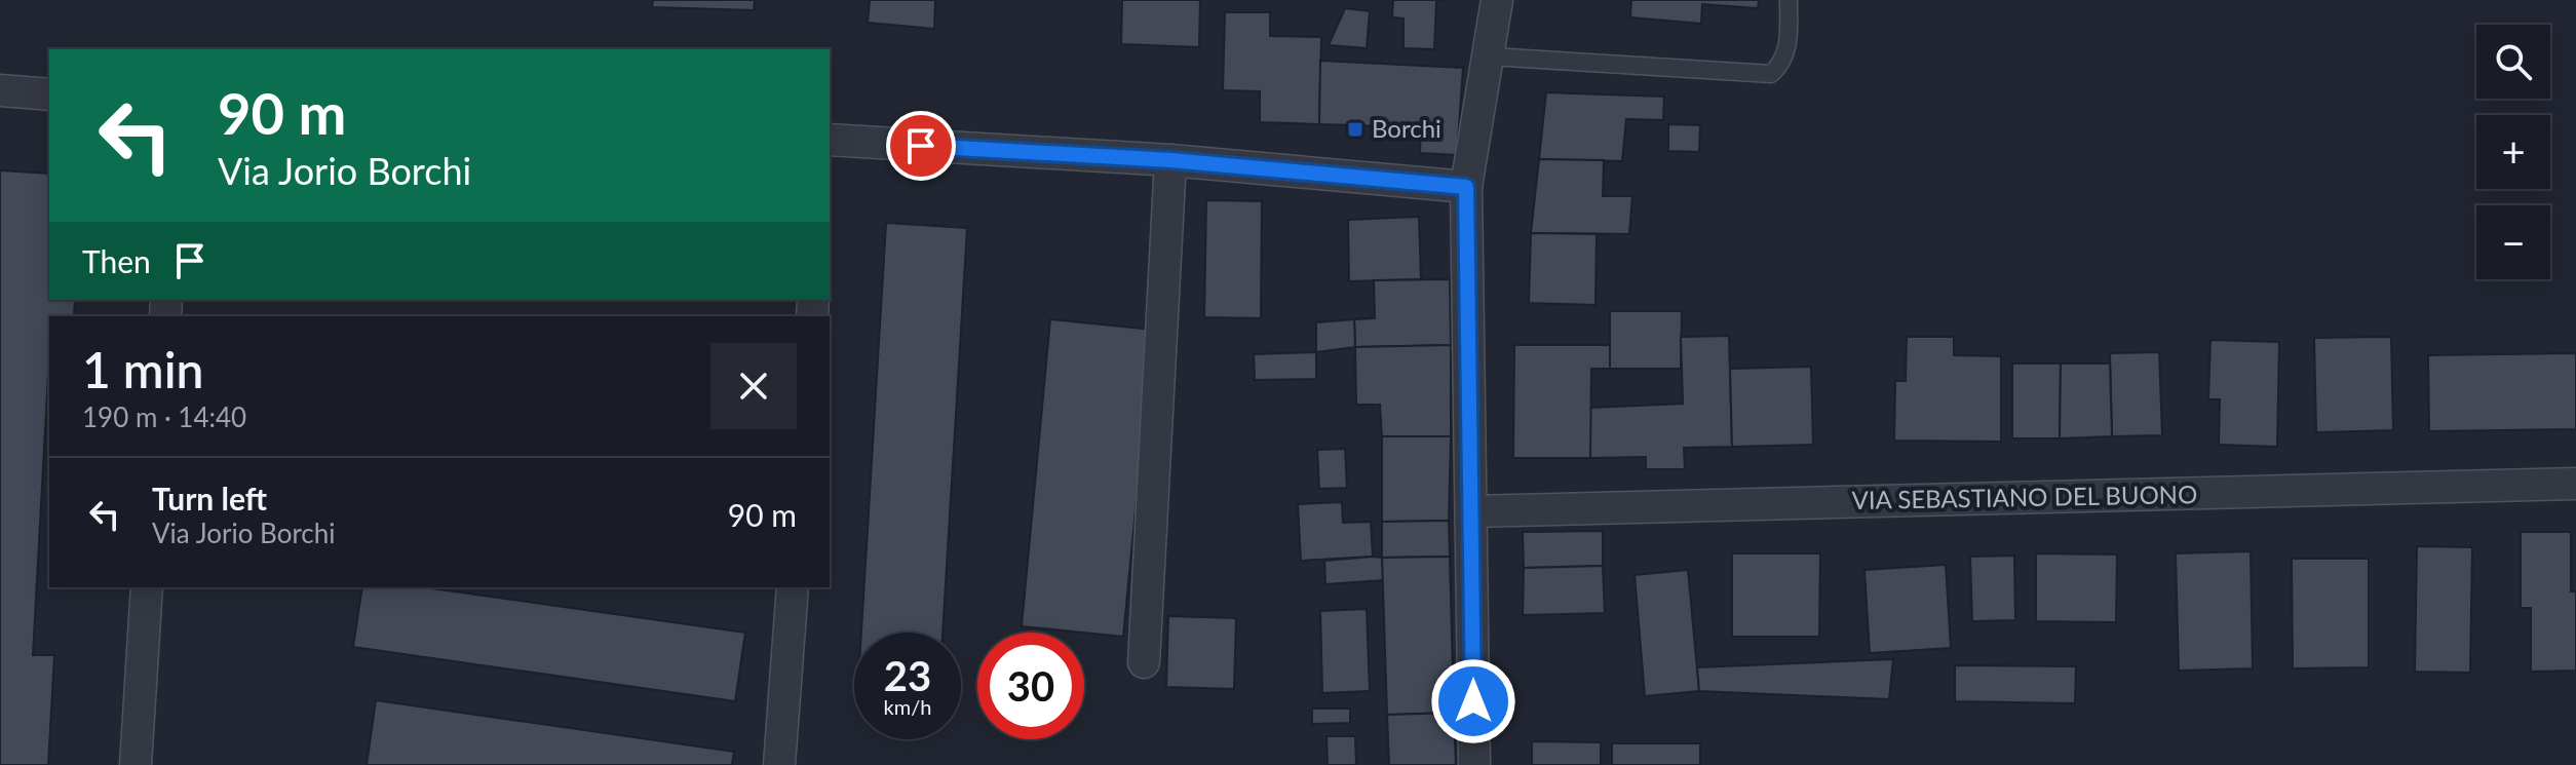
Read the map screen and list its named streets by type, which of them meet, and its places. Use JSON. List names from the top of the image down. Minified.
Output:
{"streets":{"street":["VIA SEBASTIANO DEL BUONO"]},"places":{"transit":["Borchi"]},"page":{"map_buttons":["+","−"],"turn":["90 m","Via Jorio Borchi"],"then":"Then","heading":["1 min","190 m · 14:40"],"list":[{"name":"Turn left","note":"Via Jorio Borchi","value":"90 m"}],"speed":"23 km/h","limit":"30"}}
